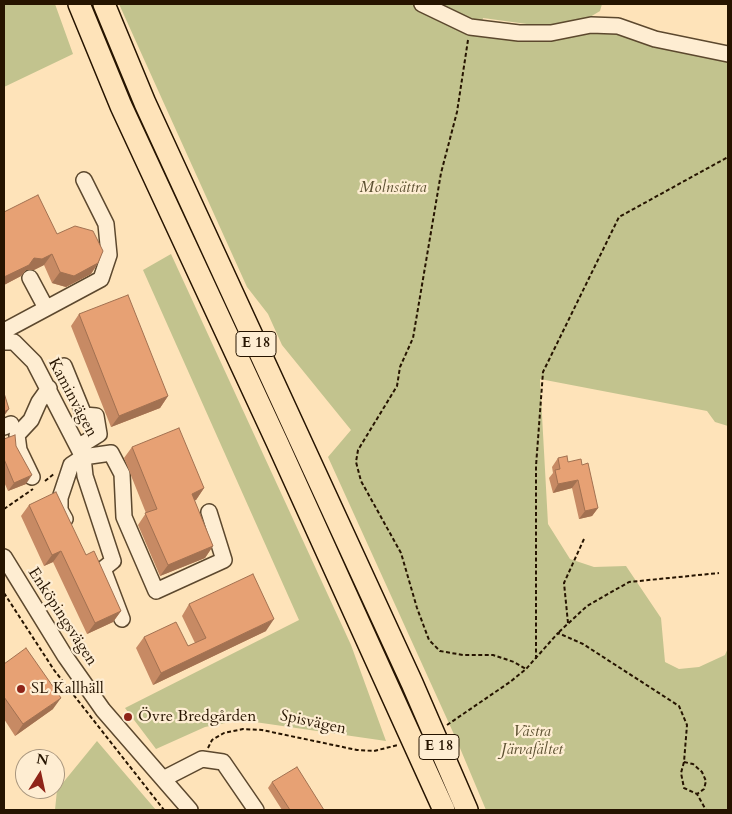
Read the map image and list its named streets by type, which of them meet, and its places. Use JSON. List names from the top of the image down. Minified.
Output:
{"streets":{"highway":["E 18"],"street":["Kaminvägen","Enköpingsvägen"],"path":["Spisvägen"]},"crossings":[["E 18","Spisvägen"]],"parks":["Molnsättra","Västra Järvafältet"],"places":["SL Kallhäll","Övre Bredgården"],"north":"top"}
